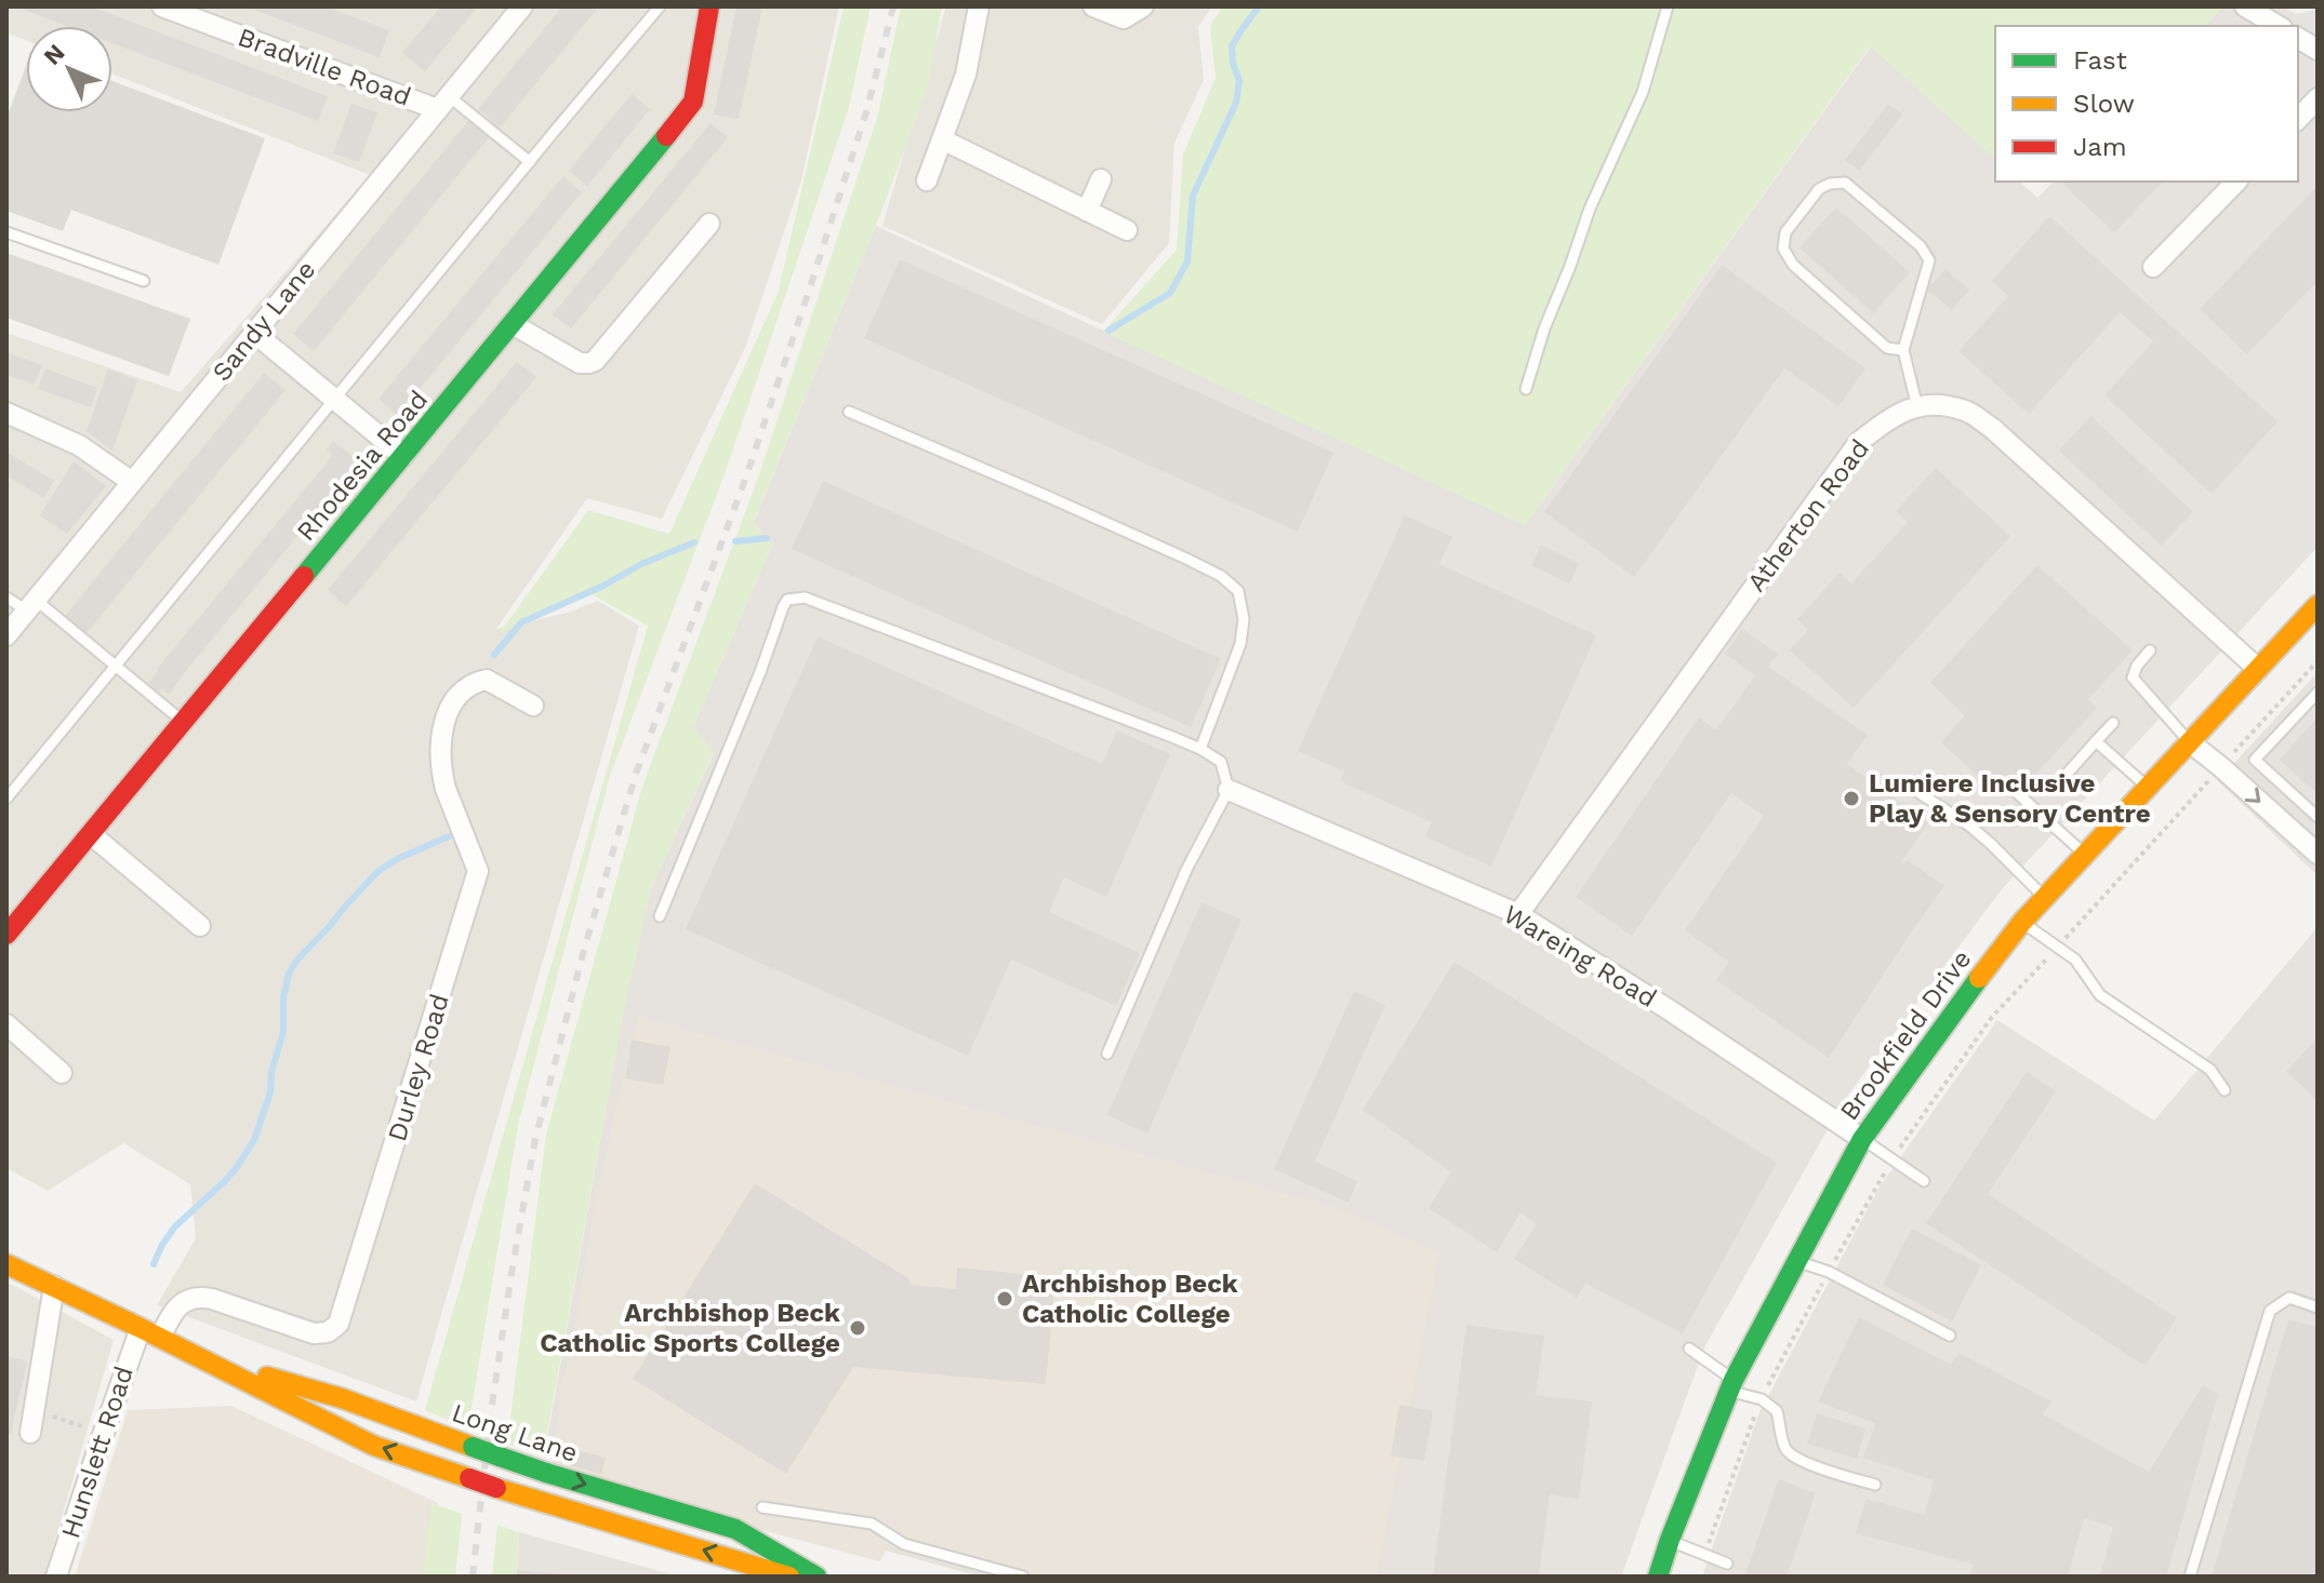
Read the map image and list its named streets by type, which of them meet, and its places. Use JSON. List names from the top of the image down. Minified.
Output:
{"streets":{"street":["Bradville Road","Sandy Lane","Rhodesia Road","Atherton Road","Wareing Road","Brookfield Drive","Durley Road","Long Lane","Hunslett Road"]},"crossings":[["Bradville Road","Sandy Lane"],["Atherton Road","Wareing Road"],["Atherton Road","Brookfield Drive"],["Wareing Road","Brookfield Drive"],["Durley Road","Long Lane"],["Long Lane","Hunslett Road"]],"places":["Lumiere Inclusive Play & Sensory Centre","Archbishop Beck Catholic College","Archbishop Beck Catholic Sports College"],"legend":["Fast","Slow","Jam"],"north":"top left"}
